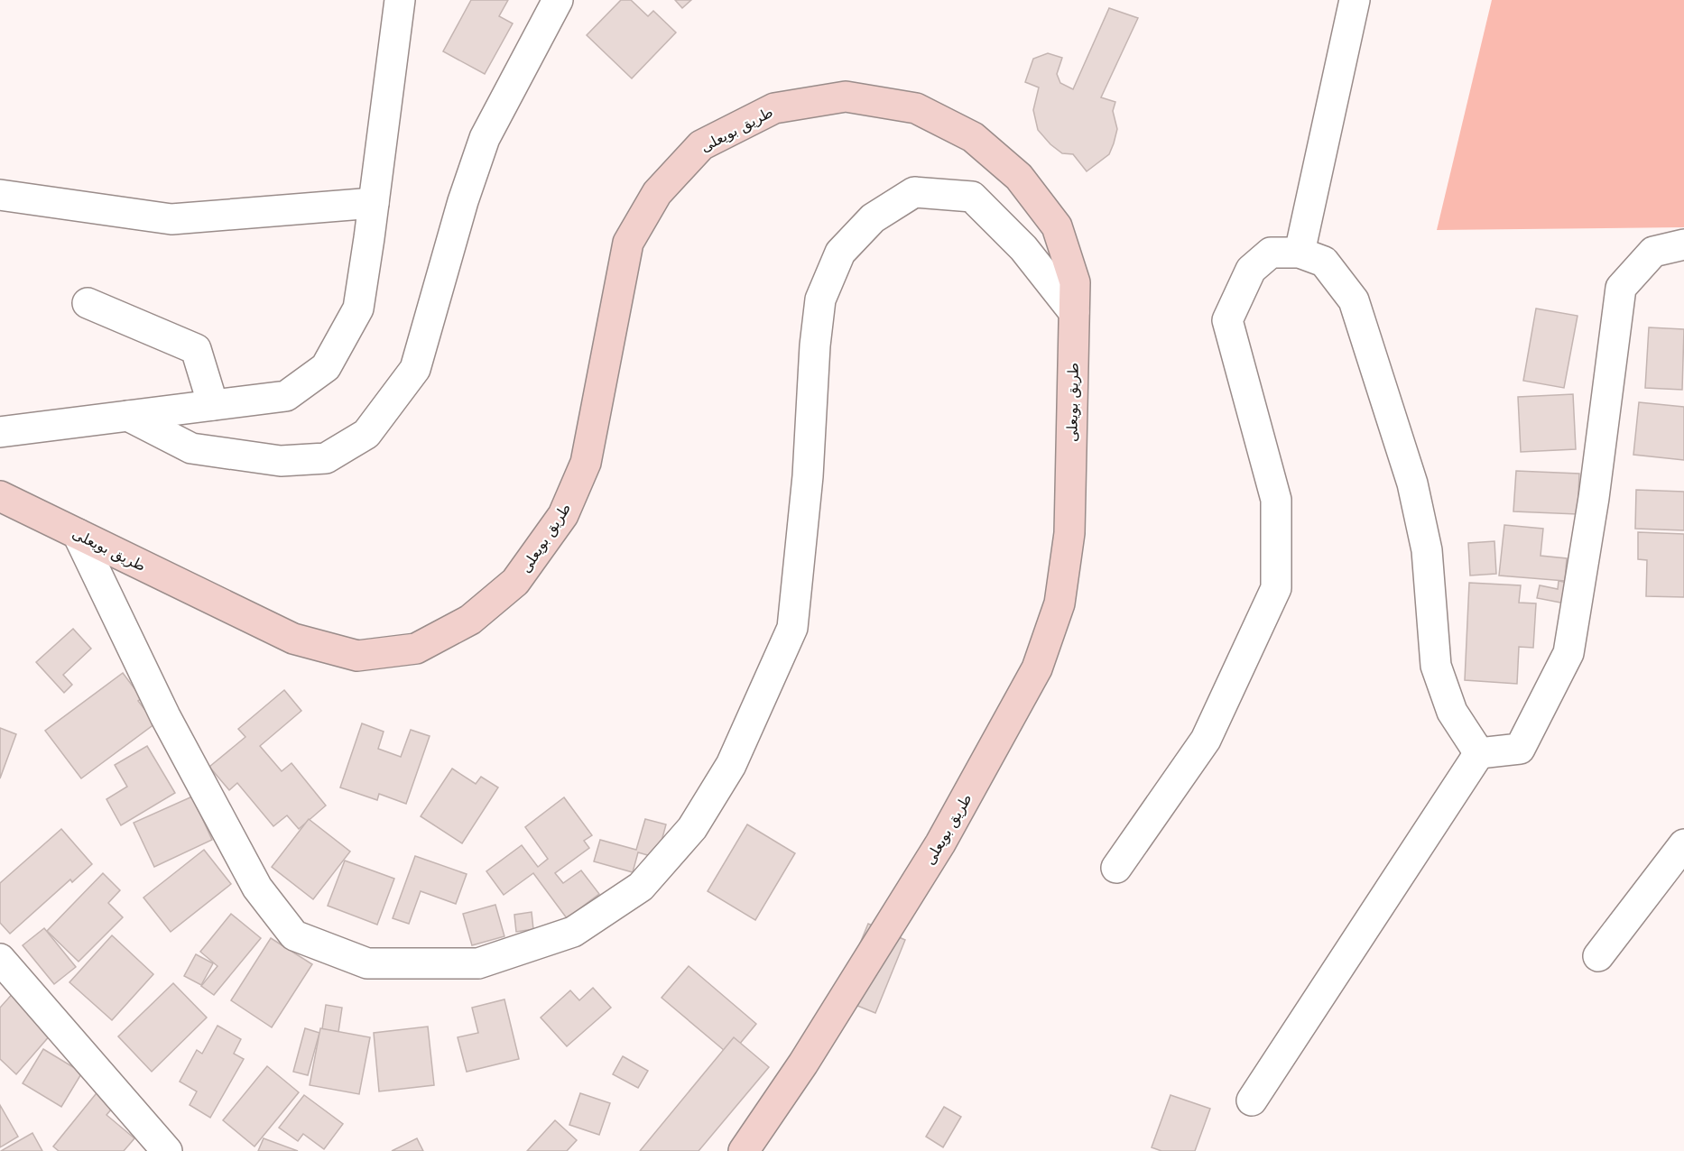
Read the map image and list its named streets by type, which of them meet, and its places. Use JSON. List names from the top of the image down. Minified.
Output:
{"streets":{"main road":["طريق بويعلى"]}}
